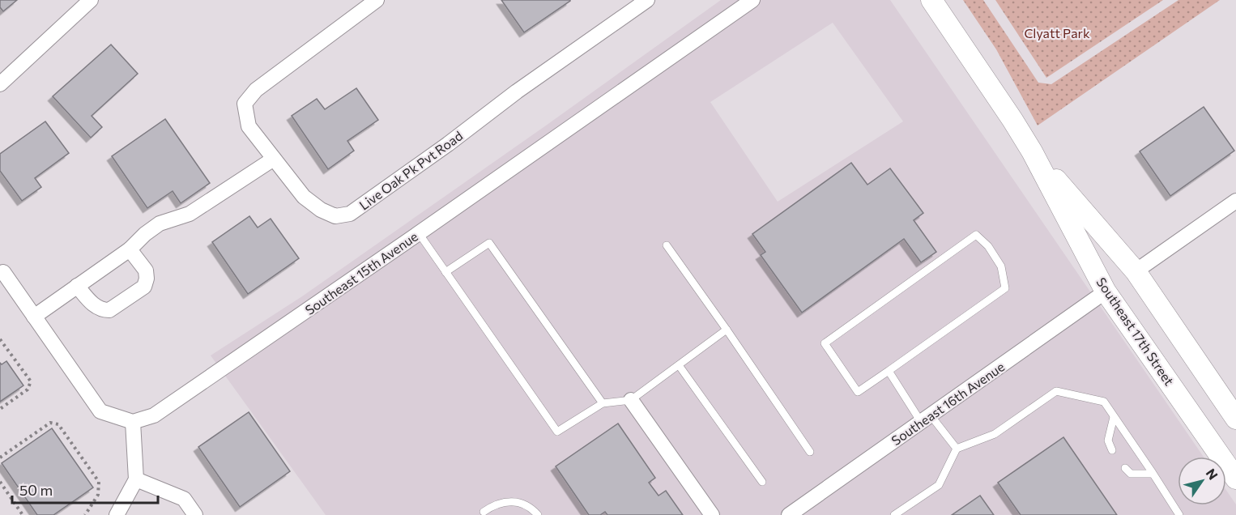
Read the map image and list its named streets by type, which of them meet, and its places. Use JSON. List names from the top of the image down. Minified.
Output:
{"streets":{"main road":["Southeast 17th Street"],"street":["Live Oak Pk Pvt Road","Southeast 15th Avenue","Southeast 16th Avenue"]},"crossings":[["Southeast 17th Street","Southeast 16th Avenue"]],"parks":["Clyatt Park"],"scale_bar":"50 m","north":"top right"}
